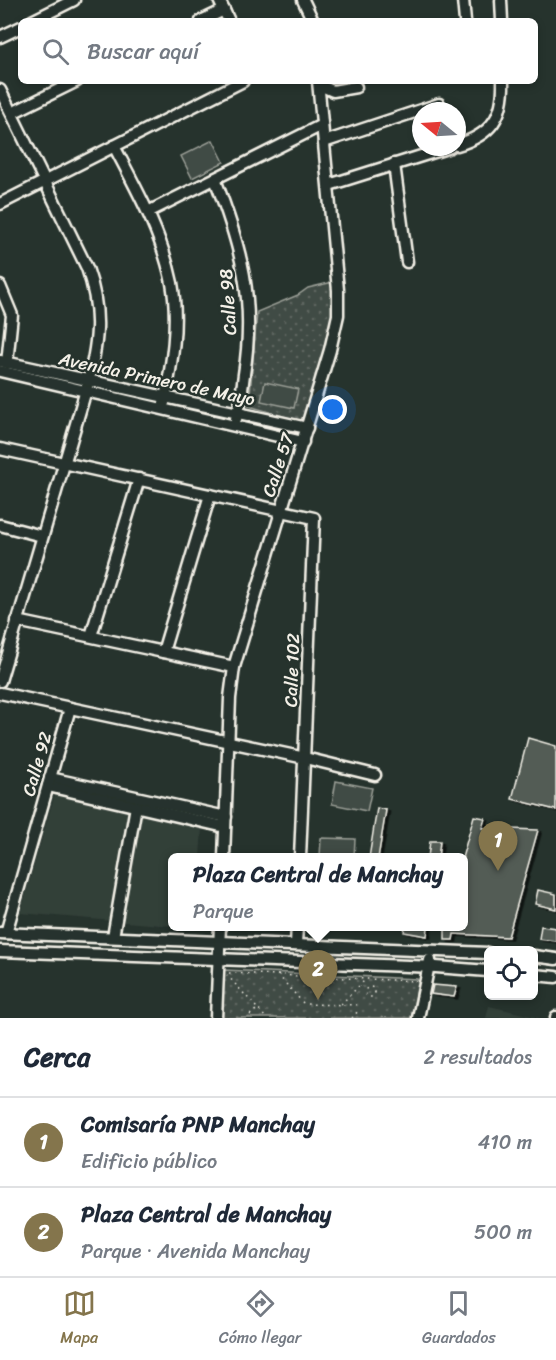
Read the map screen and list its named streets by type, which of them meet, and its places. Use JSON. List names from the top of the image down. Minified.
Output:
{"streets":{"street":["Calle 98","Avenida Primero de Mayo","Calle 57","Calle 102","Calle 92"]},"crossings":[["Calle 98","Avenida Primero de Mayo"],["Avenida Primero de Mayo","Calle 57"],["Calle 57","Calle 102"]],"north":"left","page":{"search":"Buscar aquí","pins":["1","2"],"popup":["Plaza Central de Manchay","Parque"],"heading":["Cerca","2 resultados"],"list":[{"mark":"1","name":"Comisaría PNP Manchay","note":"Edificio público","value":"410 m"},{"mark":"2","name":"Plaza Central de Manchay","note":"Parque · Avenida Manchay","value":"500 m"}],"nav":["Mapa","Cómo llegar","Guardados"]}}
